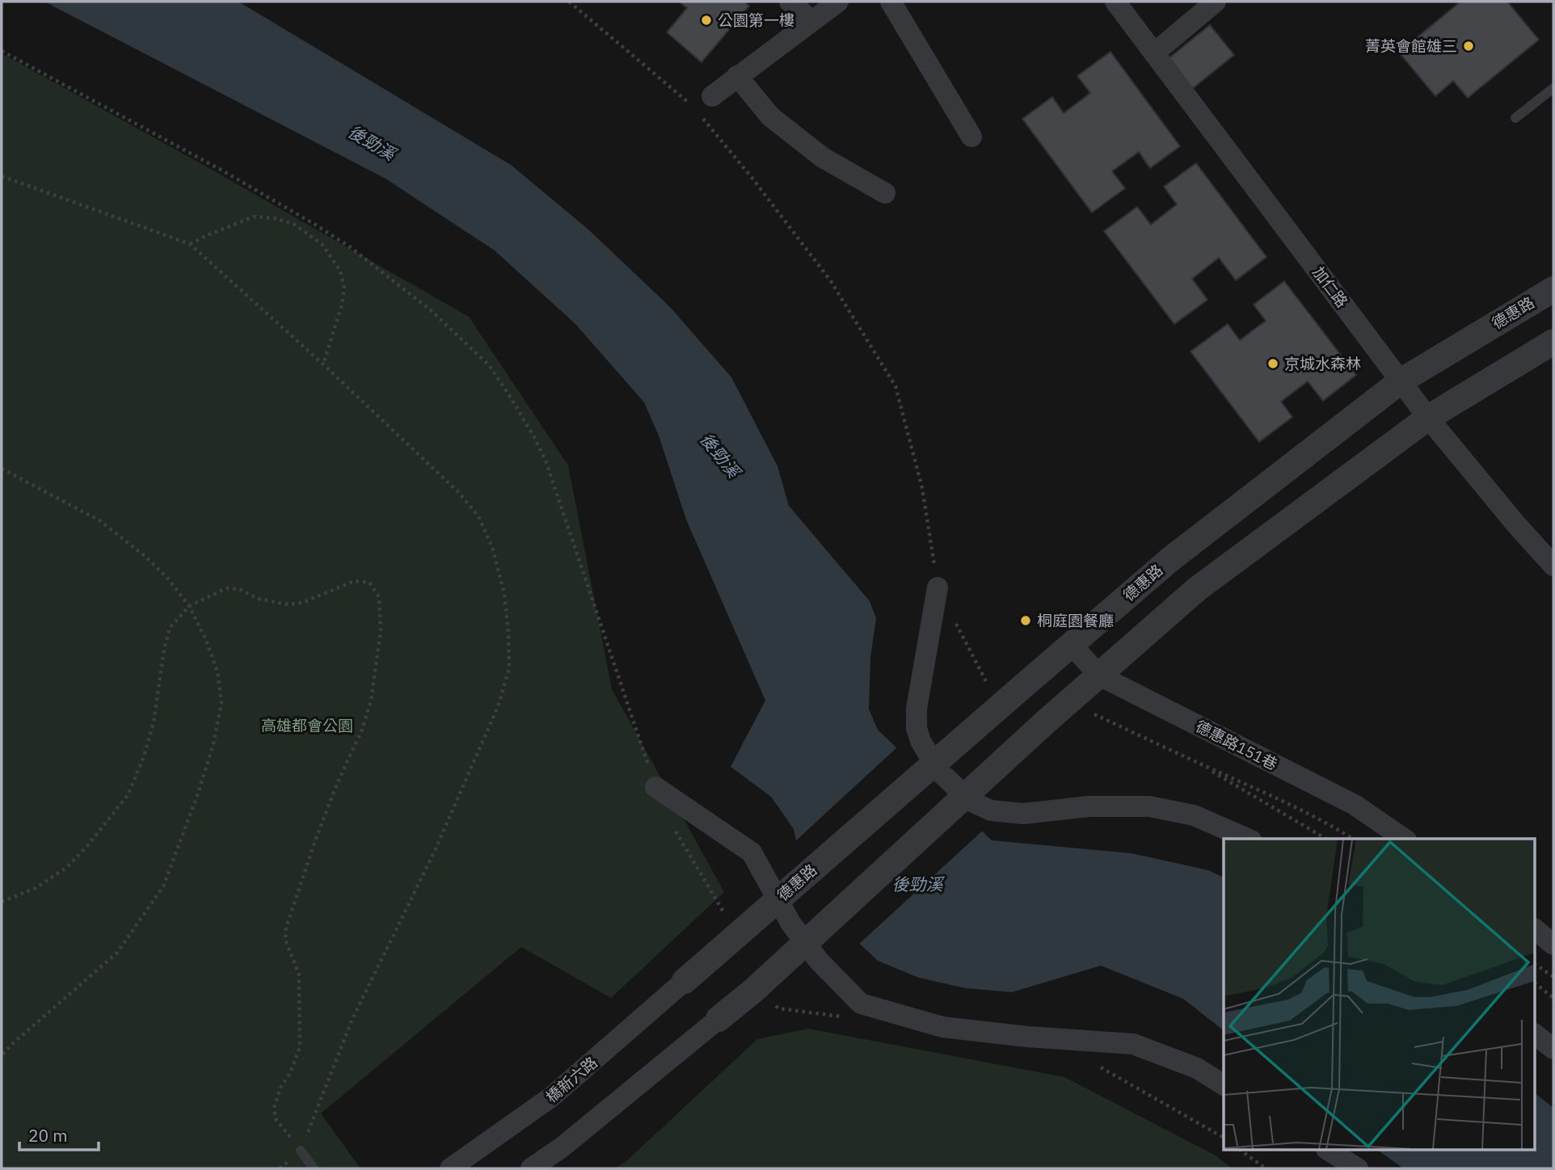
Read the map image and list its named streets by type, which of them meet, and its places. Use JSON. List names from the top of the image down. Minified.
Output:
{"streets":{"street":["加仁路","德惠路","德惠路151巷","橋新六路"]},"crossings":[["加仁路","德惠路"],["德惠路","德惠路151巷"],["德惠路","橋新六路"]],"water":["後勁溪"],"parks":["高雄都會公園"],"places":["公園第一樓","菁英會館雄三","京城水森林","桐庭園餐廳"],"scale_bar":"20 m"}
